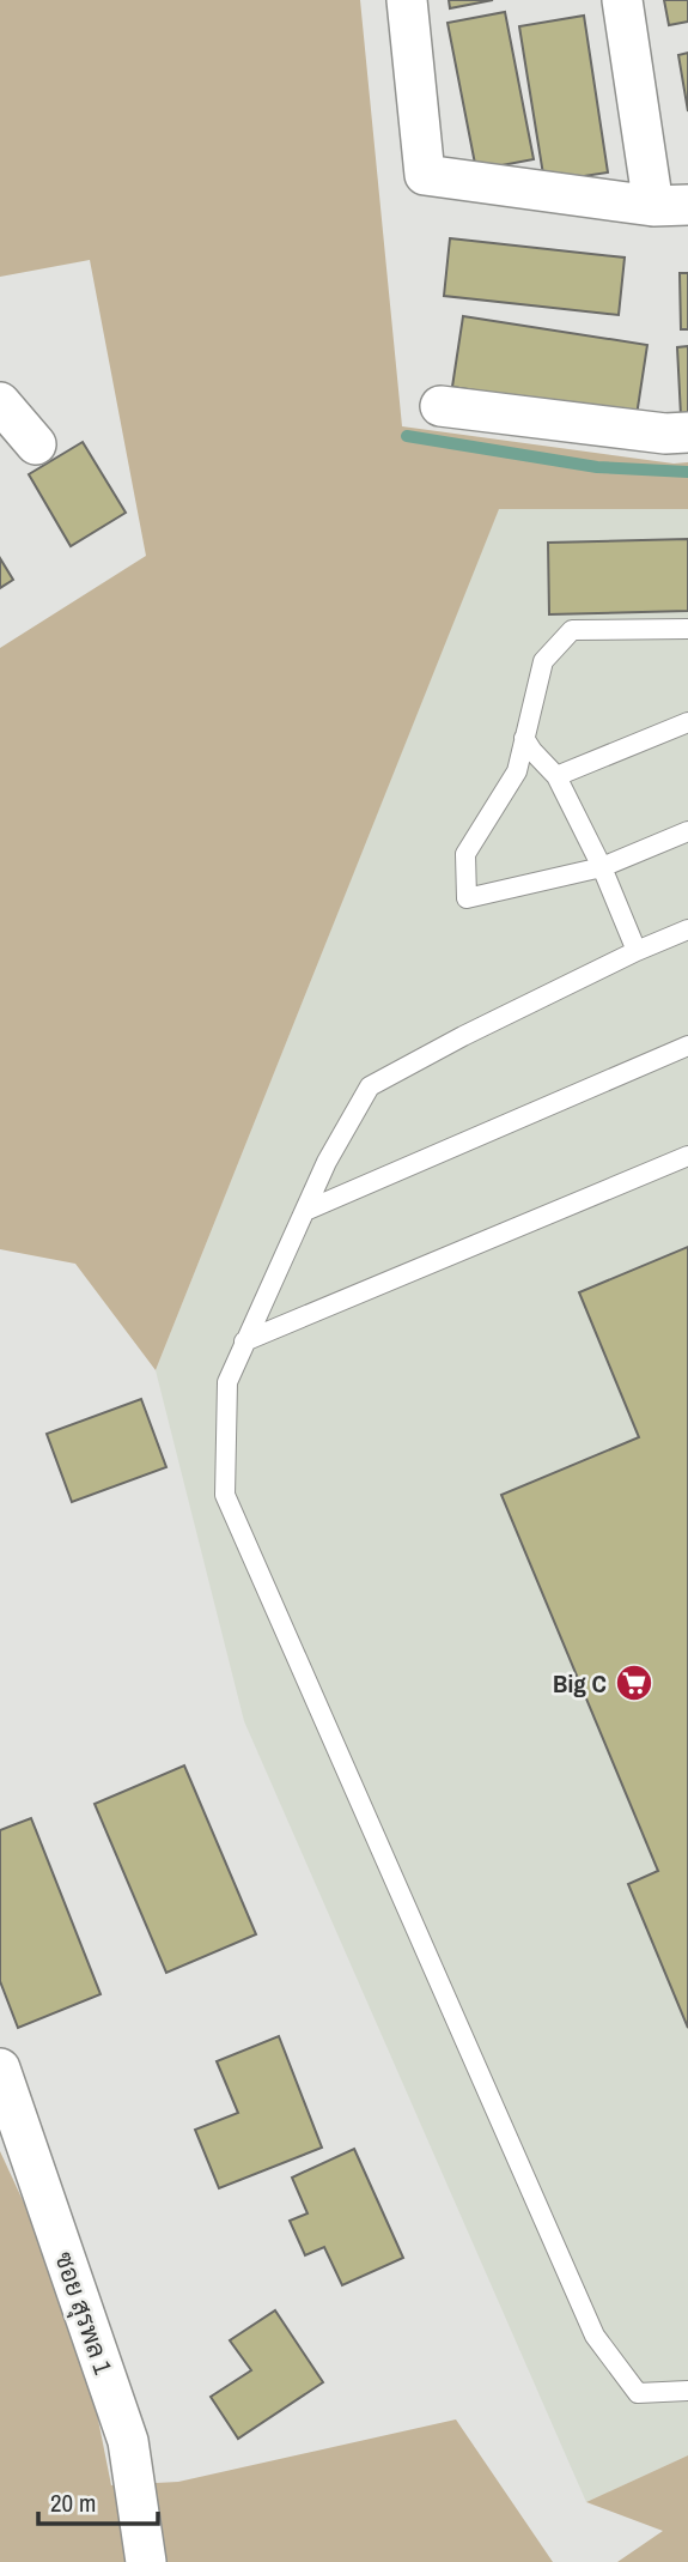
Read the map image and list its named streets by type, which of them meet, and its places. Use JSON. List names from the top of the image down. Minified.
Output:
{"streets":{"street":["ซอย สุรพล 1"]},"places":{"supermarket":["Big C"]},"scale_bar":"20 m"}
